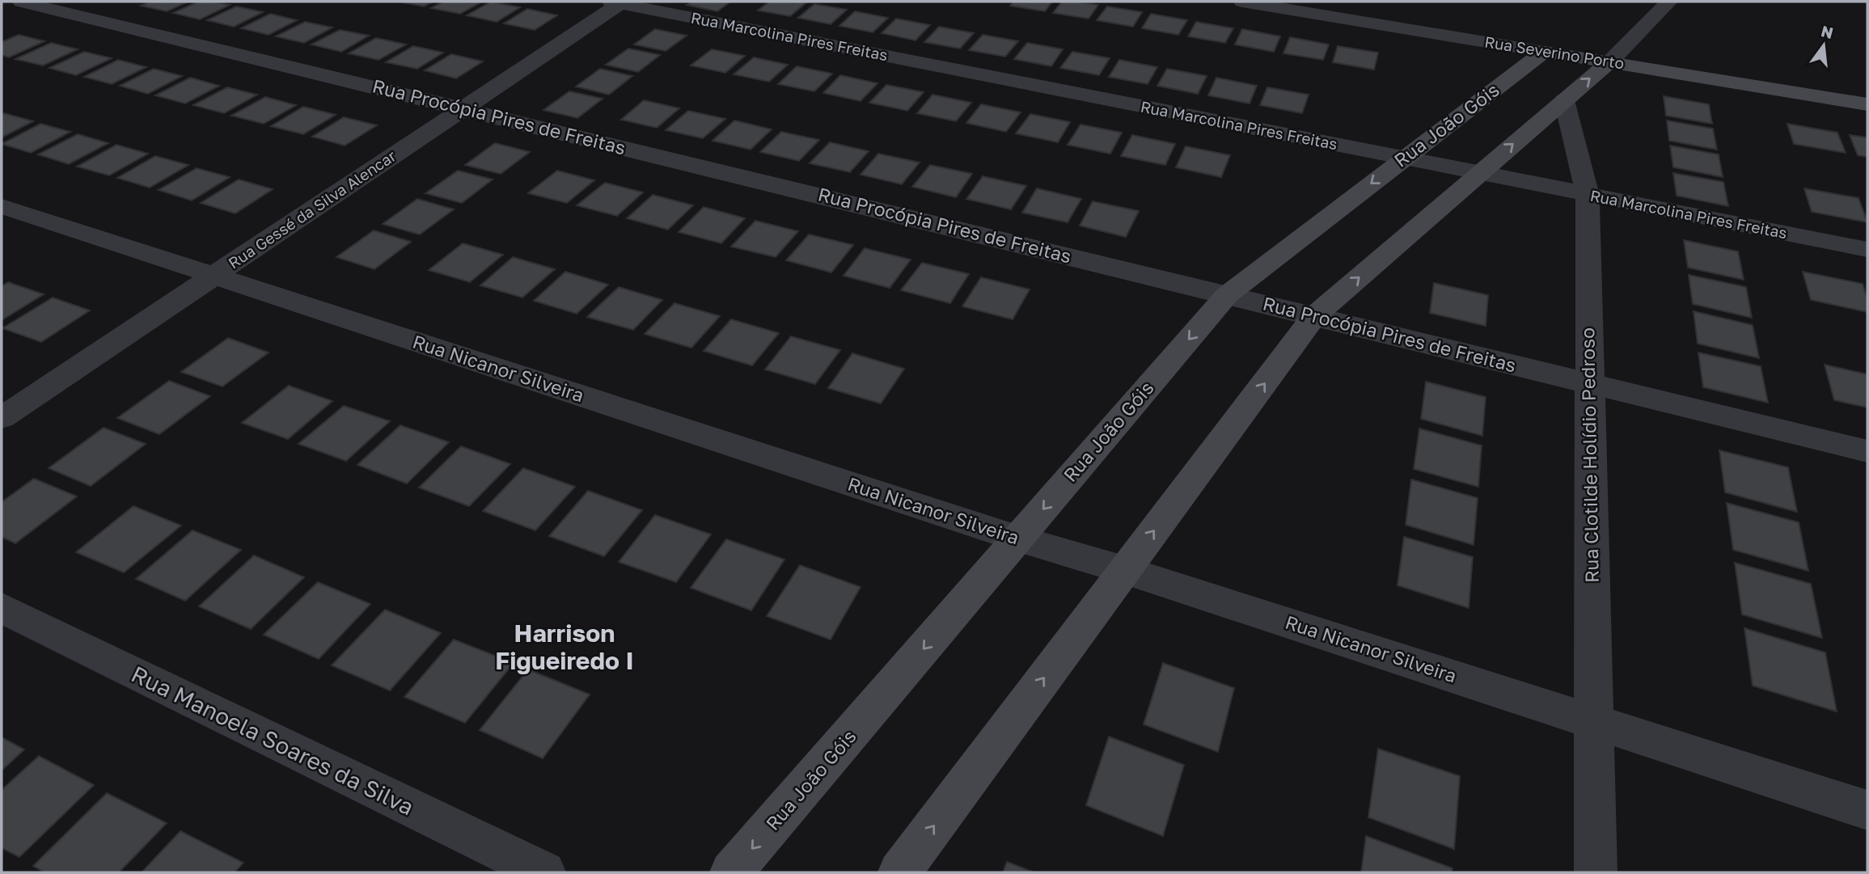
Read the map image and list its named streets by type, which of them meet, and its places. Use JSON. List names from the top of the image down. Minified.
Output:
{"streets":{"street":["Rua Marcolina Pires Freitas","Rua Severino Porto","Rua Procópia Pires de Freitas","Rua João Góis","Rua Gessé da Silva Alencar","Rua Nicanor Silveira","Rua Clotilde Holídio Pedroso","Rua Manoela Soares da Silva"]},"crossings":[["Rua Marcolina Pires Freitas","Rua João Góis"],["Rua Marcolina Pires Freitas","Rua Gessé da Silva Alencar"],["Rua Marcolina Pires Freitas","Rua Clotilde Holídio Pedroso"],["Rua Severino Porto","Rua João Góis"],["Rua Procópia Pires de Freitas","Rua João Góis"],["Rua Procópia Pires de Freitas","Rua Gessé da Silva Alencar"],["Rua Procópia Pires de Freitas","Rua Clotilde Holídio Pedroso"],["Rua João Góis","Rua Nicanor Silveira"],["Rua Gessé da Silva Alencar","Rua Nicanor Silveira"],["Rua Nicanor Silveira","Rua Clotilde Holídio Pedroso"]],"districts":["Harrison Figueiredo I"],"north":"top"}
